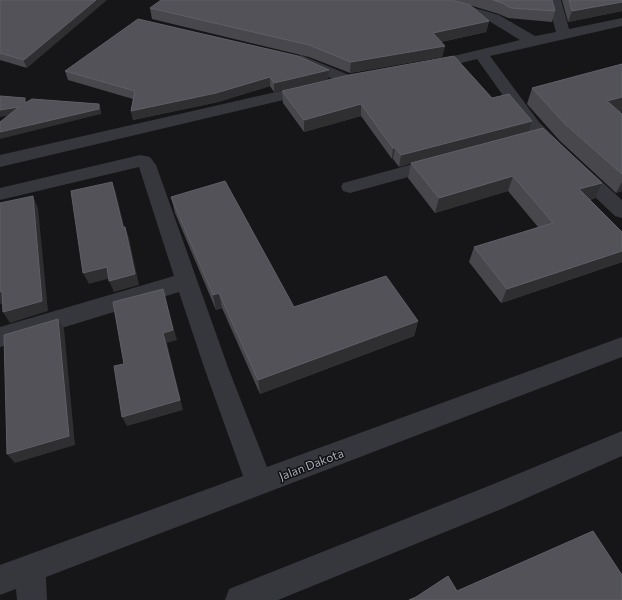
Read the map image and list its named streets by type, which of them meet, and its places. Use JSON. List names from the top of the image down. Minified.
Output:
{"streets":{"street":["Jalan Dakota"]}}
